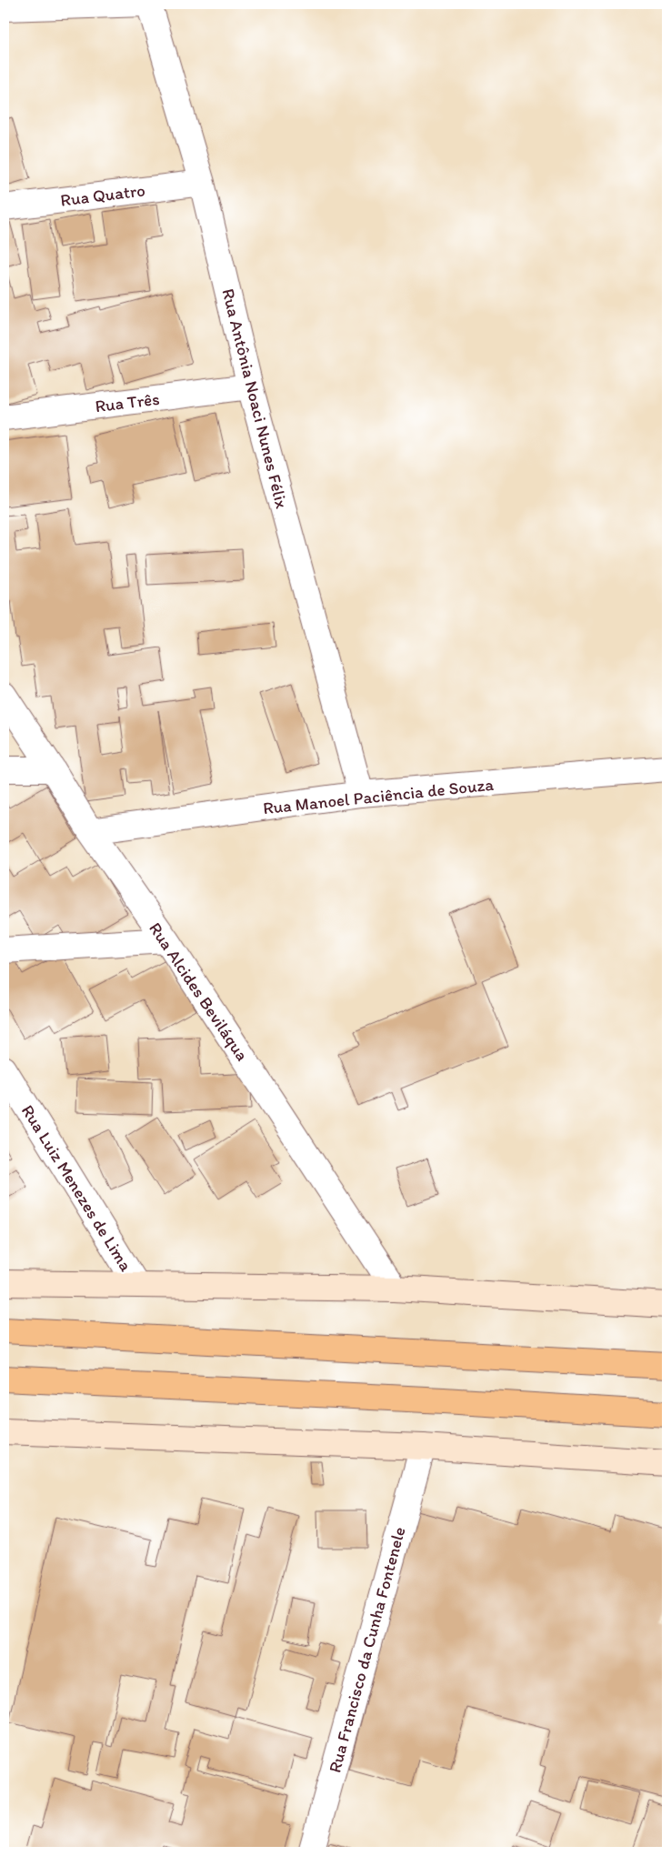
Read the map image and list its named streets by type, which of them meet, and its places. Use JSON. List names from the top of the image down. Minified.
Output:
{"streets":{"street":["Rua Quatro","Rua Antônia Noaci Nunes Félix","Rua Três","Rua Manoel Paciência de Souza","Rua Alcides Beviláqua","Rua Luiz Menezes de Lima","Rua Francisco da Cunha Fontenele"]},"crossings":[["Rua Quatro","Rua Antônia Noaci Nunes Félix"],["Rua Antônia Noaci Nunes Félix","Rua Três"],["Rua Antônia Noaci Nunes Félix","Rua Manoel Paciência de Souza"],["Rua Manoel Paciência de Souza","Rua Alcides Beviláqua"]]}
